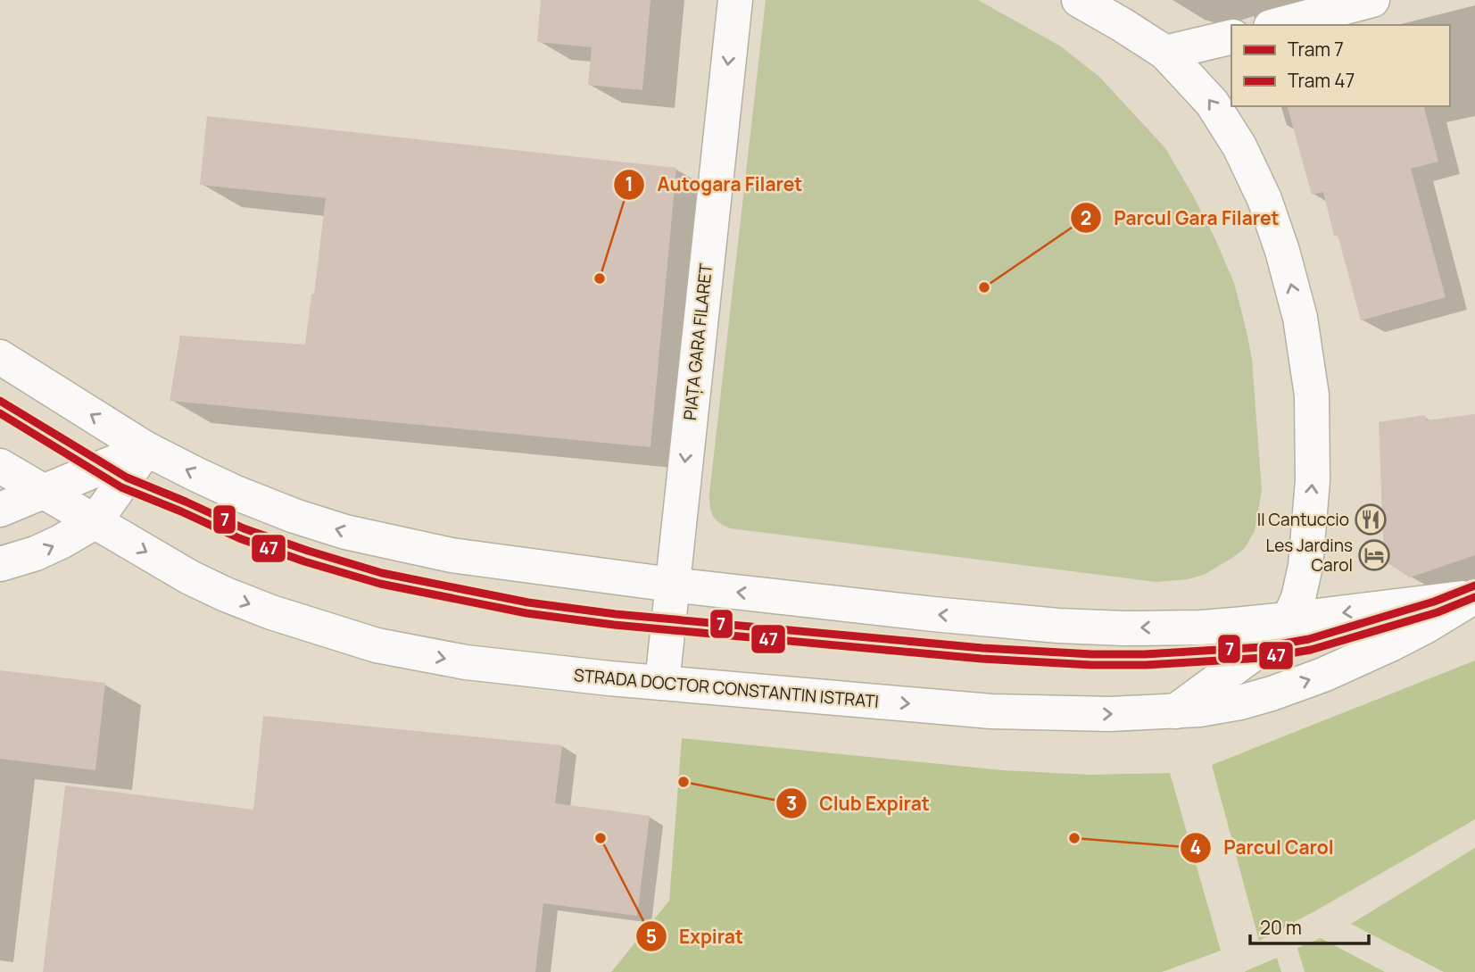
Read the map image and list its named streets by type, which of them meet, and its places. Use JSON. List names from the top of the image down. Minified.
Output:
{"streets":{"main road":["PIAȚA GARA FILARET","STRADA DOCTOR CONSTANTIN ISTRATI"]},"crossings":[["PIAȚA GARA FILARET","STRADA DOCTOR CONSTANTIN ISTRATI"]],"one_way":["PIAȚA GARA FILARET"],"places":{"other":["Autogara Filaret","Parcul Gara Filaret","Club Expirat","Expirat","Parcul Carol"],"restaurant":["Il Cantuccio"],"hotel":["Les Jardins Carol"]},"lines":["tram line 7","tram line 47"],"legend":["Tram 7","Tram 47"],"scale_bar":"20 m"}
